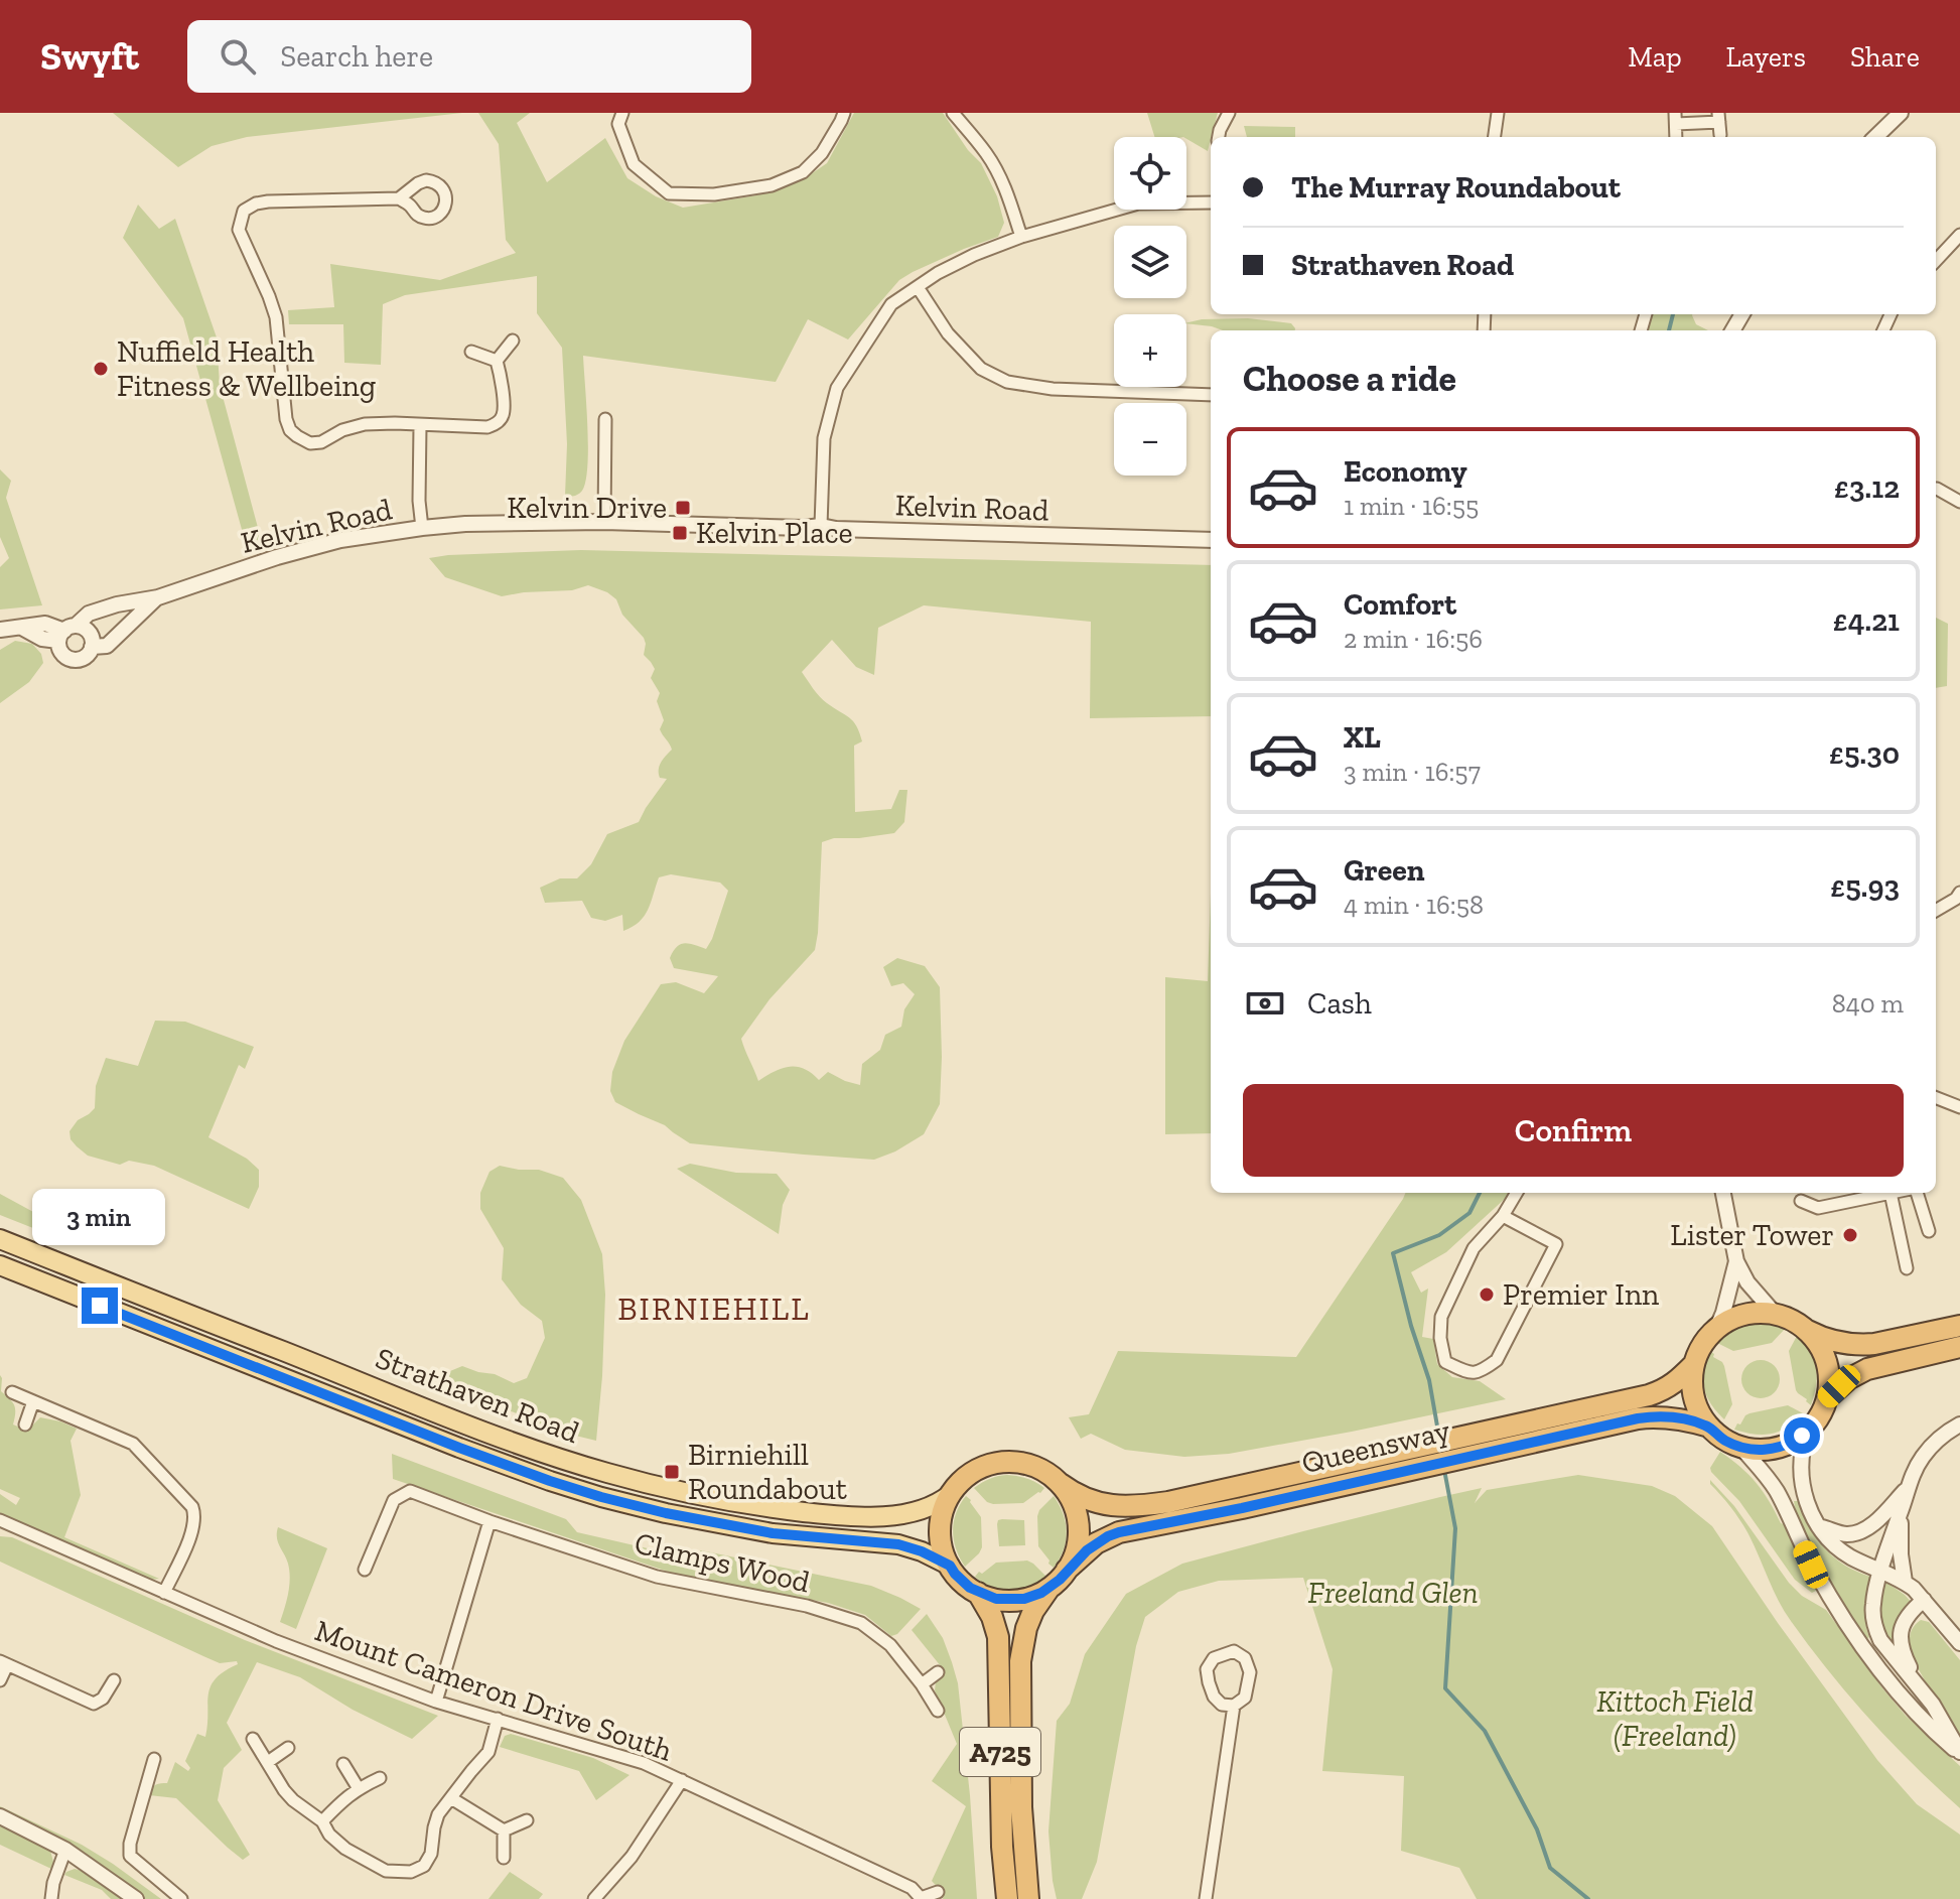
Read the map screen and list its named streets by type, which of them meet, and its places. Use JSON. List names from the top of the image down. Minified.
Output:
{"streets":{"highway":["Queensway","A725"],"main road":["Strathaven Road"],"street":["Kelvin Road","Clamps Wood","Mount Cameron Drive South"]},"crossings":[["Strathaven Road","Queensway"],["Strathaven Road","A725"],["Queensway","A725"]],"districts":["BIRNIEHILL"],"parks":["Freeland Glen","Kittoch Field (Freeland)"],"places":{"other":["Nuffield Health Fitness & Wellbeing","Lister Tower","Premier Inn"],"transit":["Kelvin Drive","Kelvin Place","Birniehill Roundabout"]},"page":{"header":"Swyft","search":"Search here","nav":["Map","Layers","Share"],"map_buttons":["+","−"],"banner":["The Murray Roundabout","Strathaven Road"],"heading":"Choose a ride","list":[{"name":"Economy","note":"1 min · 16:55","value":"£3.12"},{"name":"Comfort","note":"2 min · 16:56","value":"£4.21"},{"name":"XL","note":"3 min · 16:57","value":"£5.30"},{"name":"Green","note":"4 min · 16:58","value":"£5.93"}],"pay":["Cash","840 m"],"buttons":"Confirm","bubble":"3 min"}}
